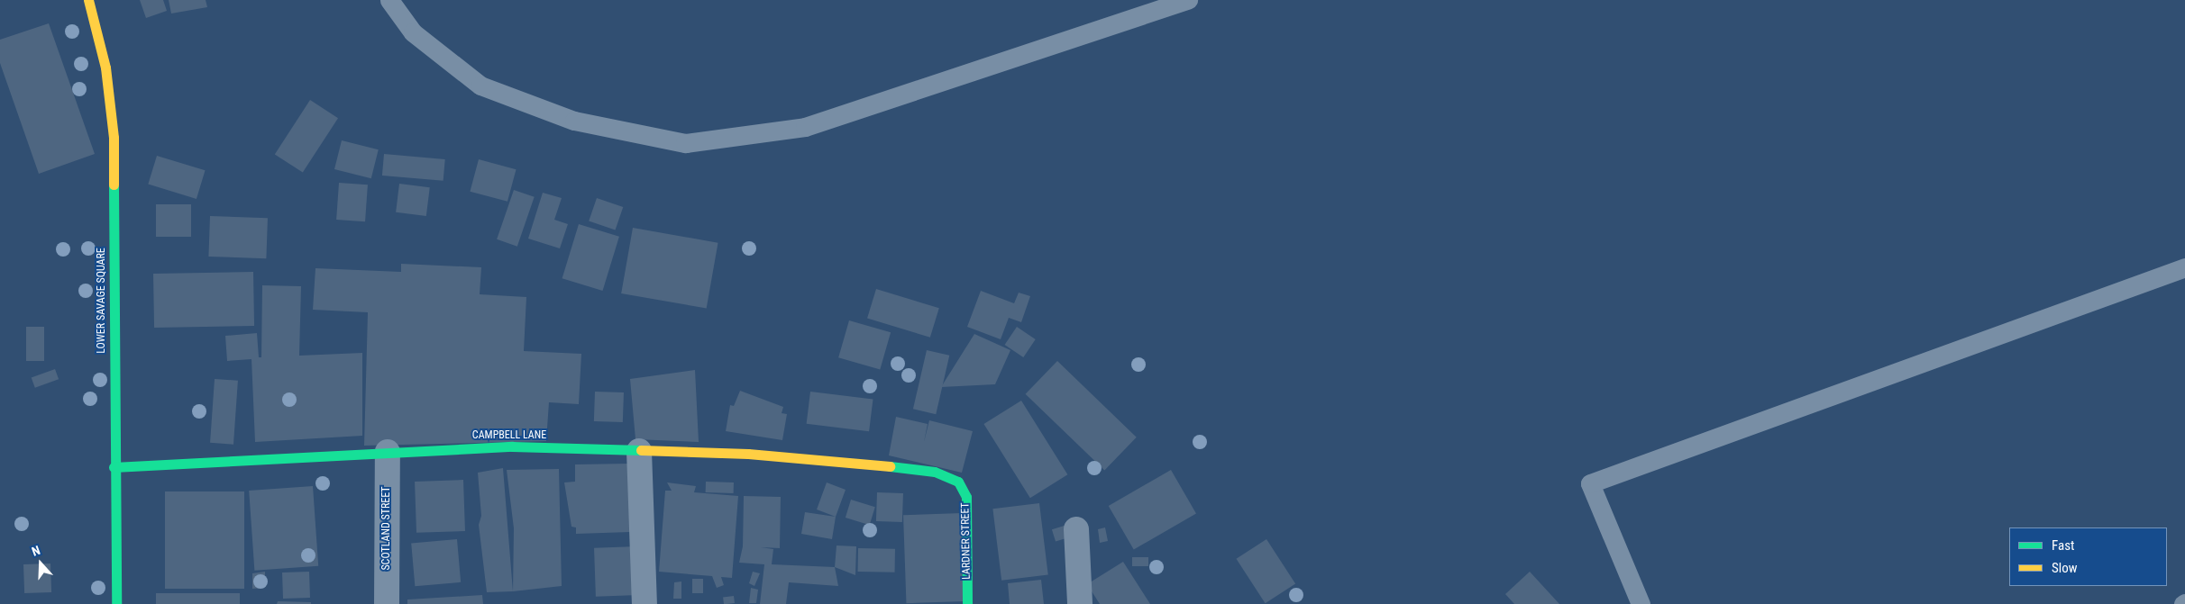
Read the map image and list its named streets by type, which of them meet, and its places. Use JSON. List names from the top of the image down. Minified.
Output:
{"streets":{"street":["LOWER SAVAGE SQUARE","CAMPBELL LANE","SCOTLAND STREET","LARDNER STREET"]},"crossings":[["LOWER SAVAGE SQUARE","CAMPBELL LANE"],["CAMPBELL LANE","SCOTLAND STREET"],["CAMPBELL LANE","LARDNER STREET"]],"legend":["Fast","Slow"],"north":"top"}
